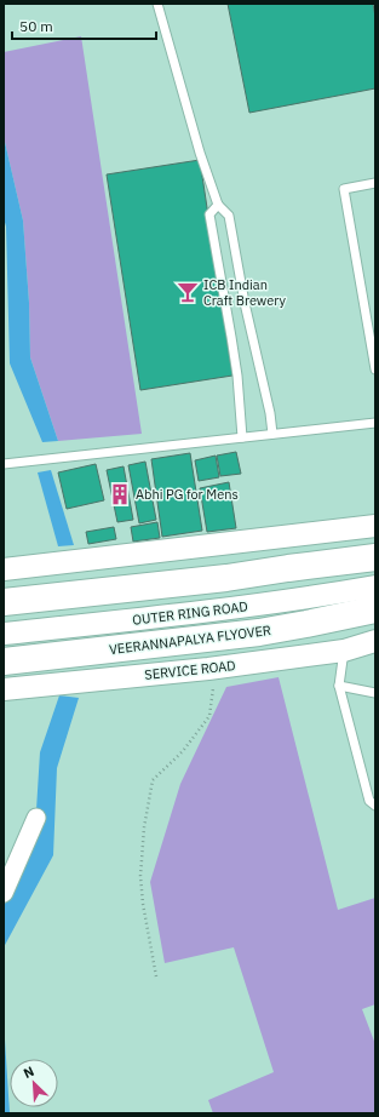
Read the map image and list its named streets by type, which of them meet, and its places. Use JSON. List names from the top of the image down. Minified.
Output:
{"streets":{"highway":["VEERANNAPALYA FLYOVER"],"street":["OUTER RING ROAD","SERVICE ROAD"]},"places":{"bar":["ICB Indian Craft Brewery"],"building":["Abhi PG for Mens"]},"scale_bar":"50 m","north":"top left"}
